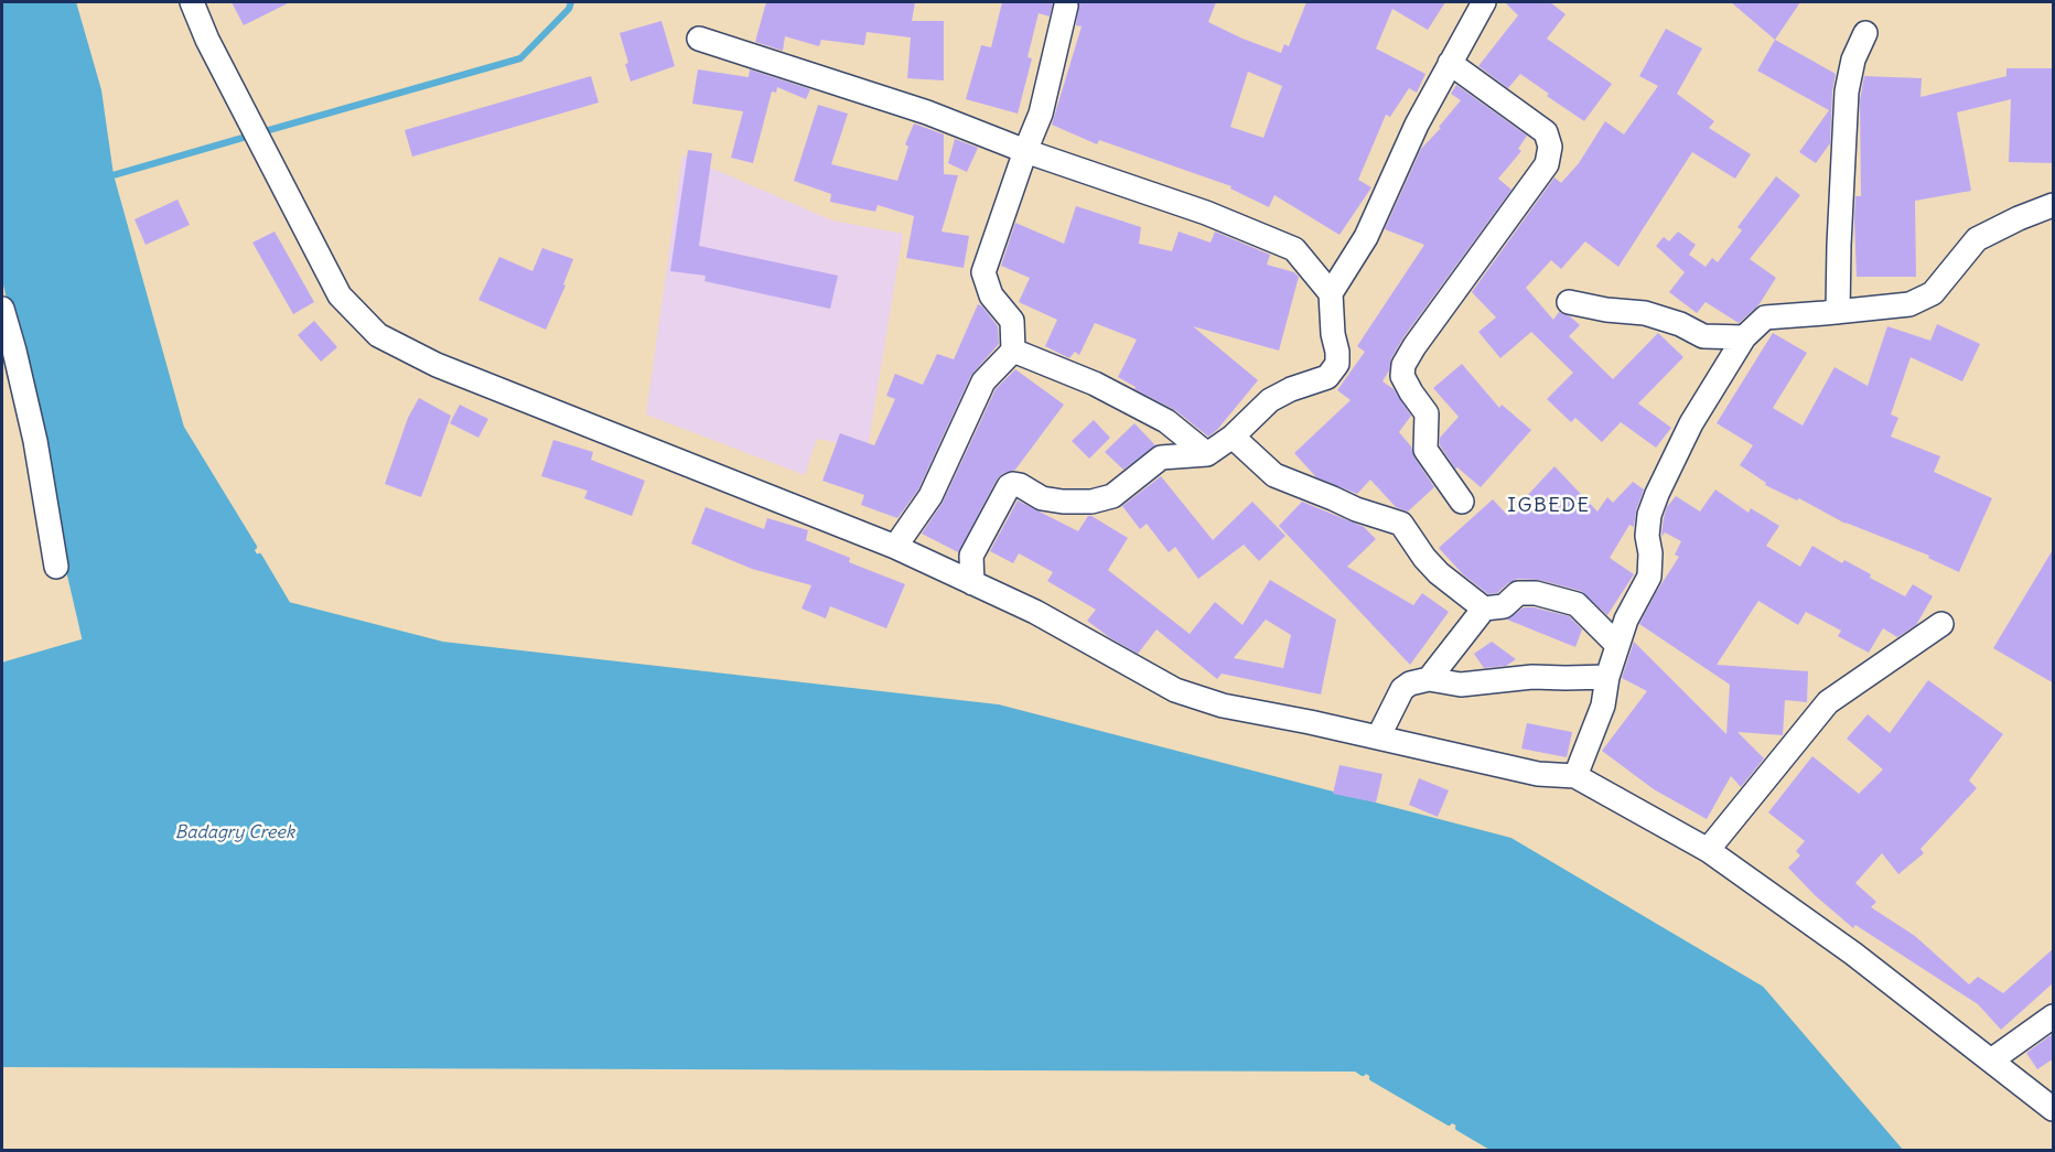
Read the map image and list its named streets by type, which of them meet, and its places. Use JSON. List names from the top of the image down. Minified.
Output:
{"districts":["IGBEDE"],"water":["Badagry Creek"]}
